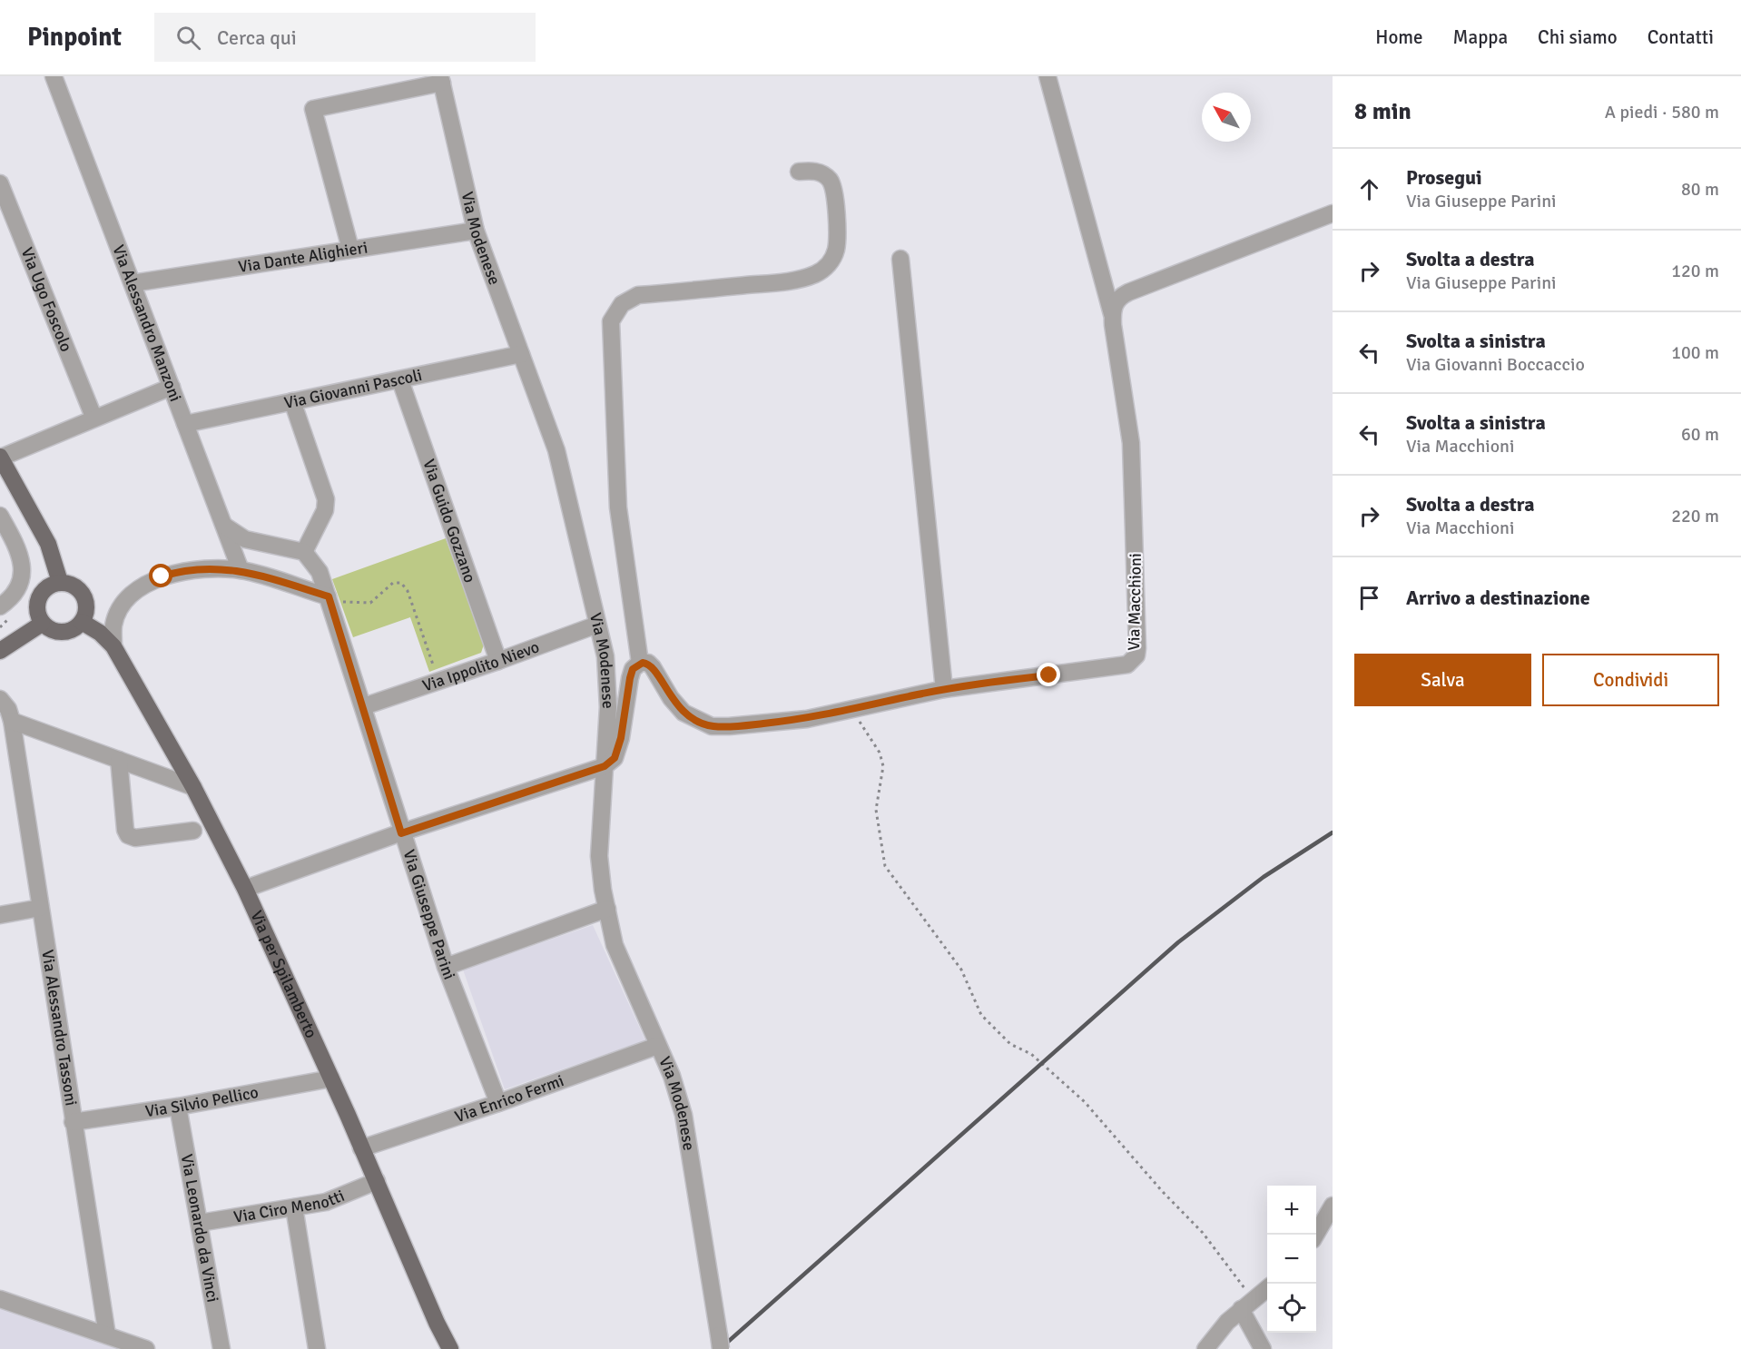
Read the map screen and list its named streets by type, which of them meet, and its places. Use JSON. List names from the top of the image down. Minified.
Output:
{"streets":{"main road":["Via per Spilamberto"],"street":["Via Modenese","Via Dante Alighieri","Via Ugo Foscolo","Via Alessandro Manzoni","Via Giovanni Pascoli","Via Guido Gozzano","Via Macchioni","Via Ippolito Nievo","Via Giuseppe Parini","Via Alessandro Tassoni","Via Enrico Fermi","Via Silvio Pellico","Via Ciro Menotti","Via Leonardo da Vinci"]},"crossings":[["Via Modenese","Via Dante Alighieri"],["Via Modenese","Via Giovanni Pascoli"],["Via Modenese","Via Ippolito Nievo"],["Via Modenese","Via Enrico Fermi"],["Via Dante Alighieri","Via Alessandro Manzoni"],["Via Alessandro Manzoni","Via Giovanni Pascoli"],["Via Giovanni Pascoli","Via Guido Gozzano"],["Via Guido Gozzano","Via Ippolito Nievo"],["Via Ippolito Nievo","Via Giuseppe Parini"],["Via Giuseppe Parini","Via Enrico Fermi"],["Via per Spilamberto","Via Enrico Fermi"],["Via per Spilamberto","Via Silvio Pellico"],["Via per Spilamberto","Via Ciro Menotti"],["Via Alessandro Tassoni","Via Silvio Pellico"],["Via Silvio Pellico","Via Leonardo da Vinci"],["Via Ciro Menotti","Via Leonardo da Vinci"]],"north":"top left","page":{"header":"Pinpoint","search":"Cerca qui","nav":["Home","Mappa","Chi siamo","Contatti"],"heading":["8 min","A piedi · 580 m"],"list":[["Prosegui","Via Giuseppe Parini","80 m"],["Svolta a destra","Via Giuseppe Parini","120 m"],["Svolta a sinistra","Via Giovanni Boccaccio","100 m"],["Svolta a sinistra","Via Macchioni","60 m"],["Svolta a destra","Via Macchioni","220 m"],"Arrivo a destinazione"],"buttons":["Salva","Condividi"],"map_buttons":["+","−"]}}
